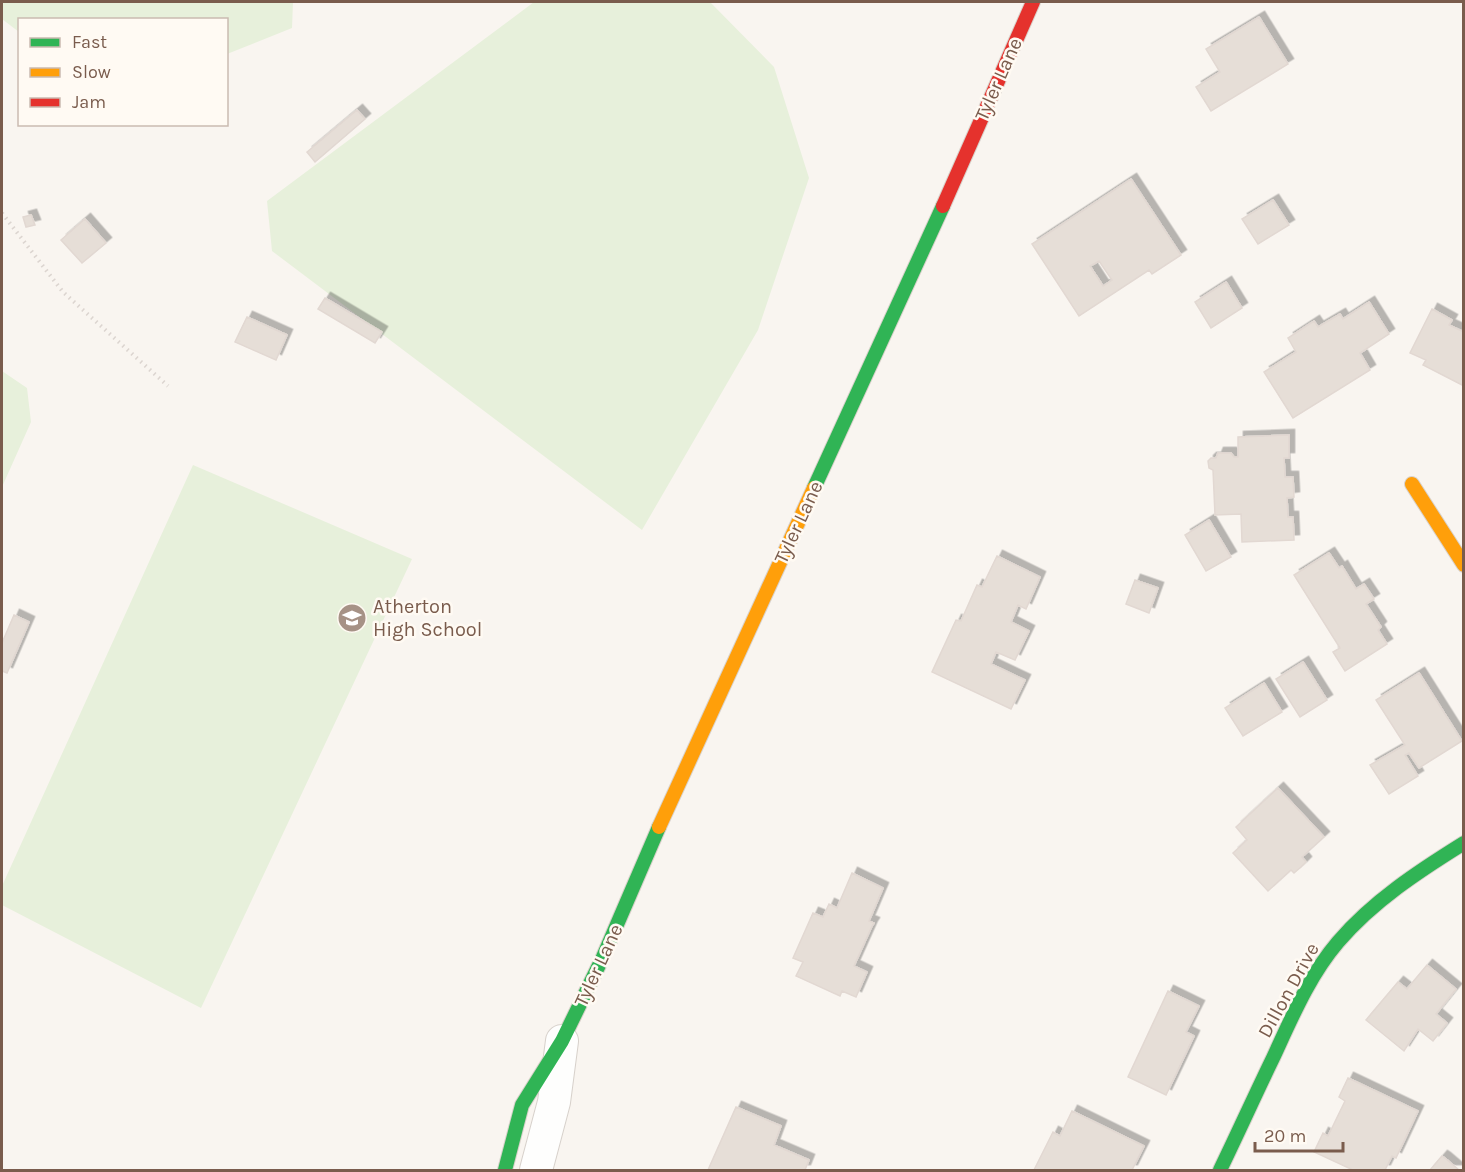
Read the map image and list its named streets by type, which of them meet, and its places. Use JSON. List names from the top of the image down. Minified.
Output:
{"streets":{"street":["Tyler Lane","Dillon Drive"]},"places":{"school or university":["Atherton High School"]},"legend":["Fast","Slow","Jam"],"scale_bar":"20 m"}
